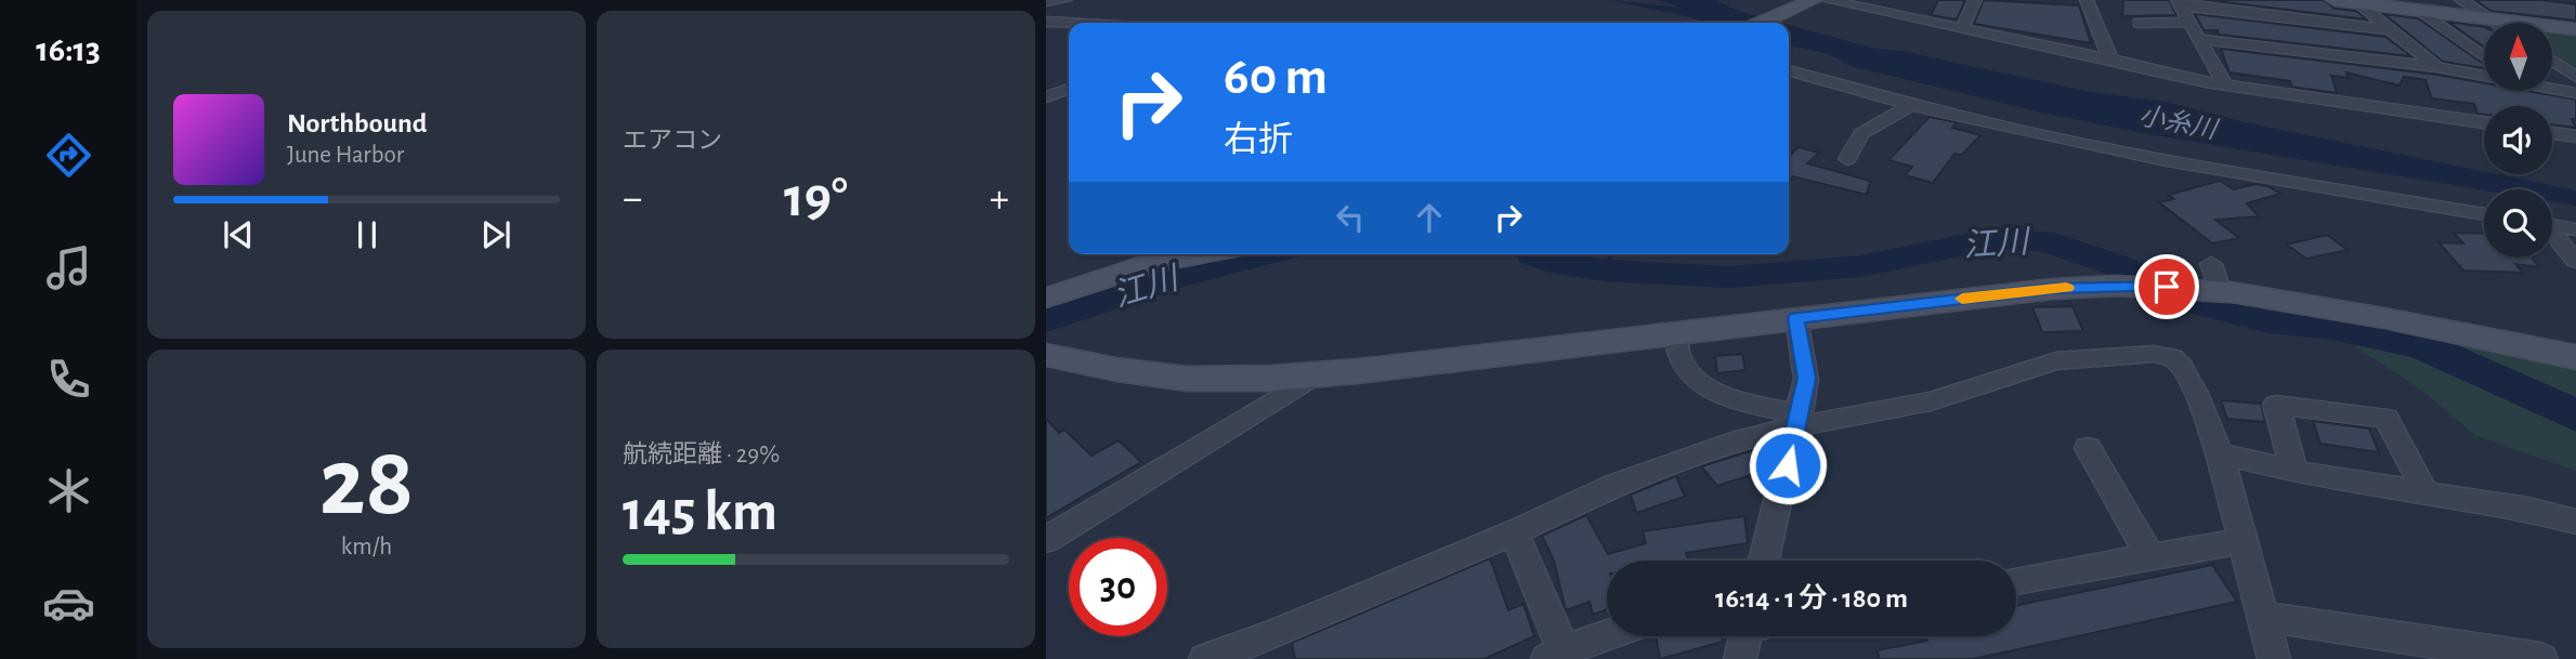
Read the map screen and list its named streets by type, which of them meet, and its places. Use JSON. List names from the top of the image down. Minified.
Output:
{"water":["小糸川","江川"],"north":"top","page":{"tabs":"16:13","tile":["エアコン",["28","km/h"],["航続距離 · 29%","145 km"]],"turn":["60 m","右折"],"song":["Northbound","June Harbor"],"heat":["−","19°","+"],"limit":"30","trip":"16:14 · 1 分 · 180 m"}}
